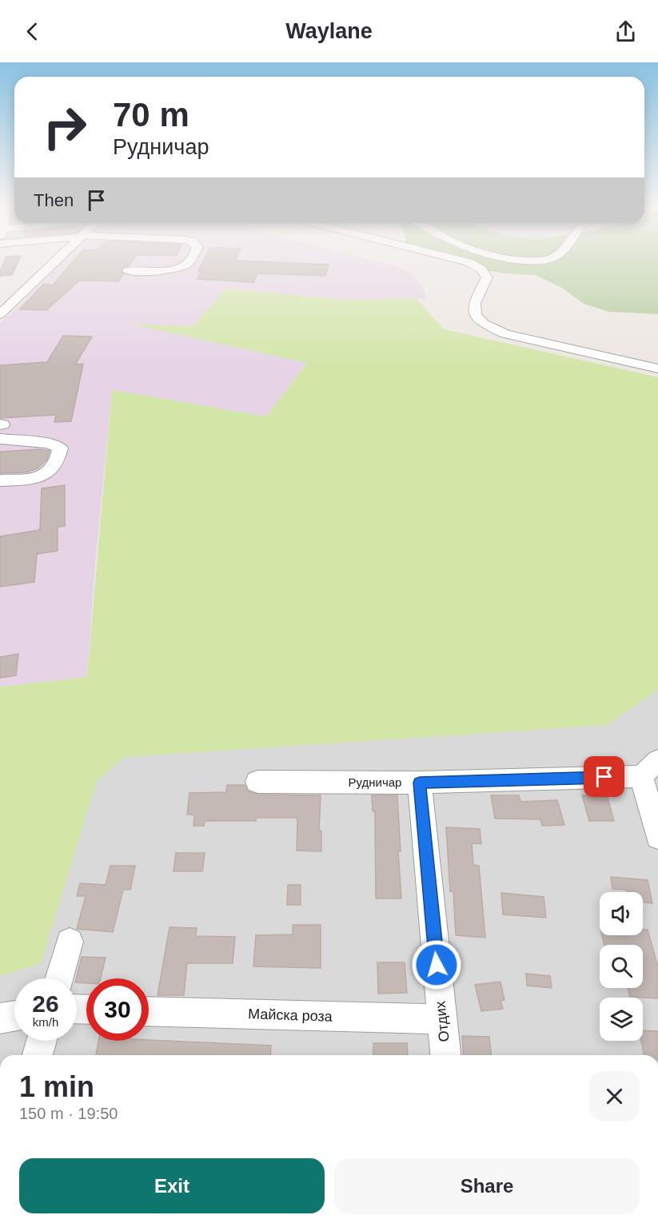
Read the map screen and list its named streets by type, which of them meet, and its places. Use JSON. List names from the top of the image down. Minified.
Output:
{"streets":{"street":["Рудничар","Майска роза","Отдих"]},"crossings":[["Рудничар","Отдих"],["Майска роза","Отдих"]],"page":{"header":"Waylane","turn":["70 m","Рудничар"],"then":"Then","speed":"26 km/h","limit":"30","heading":["1 min","150 m · 19:50"],"buttons":["Exit","Share"]}}
